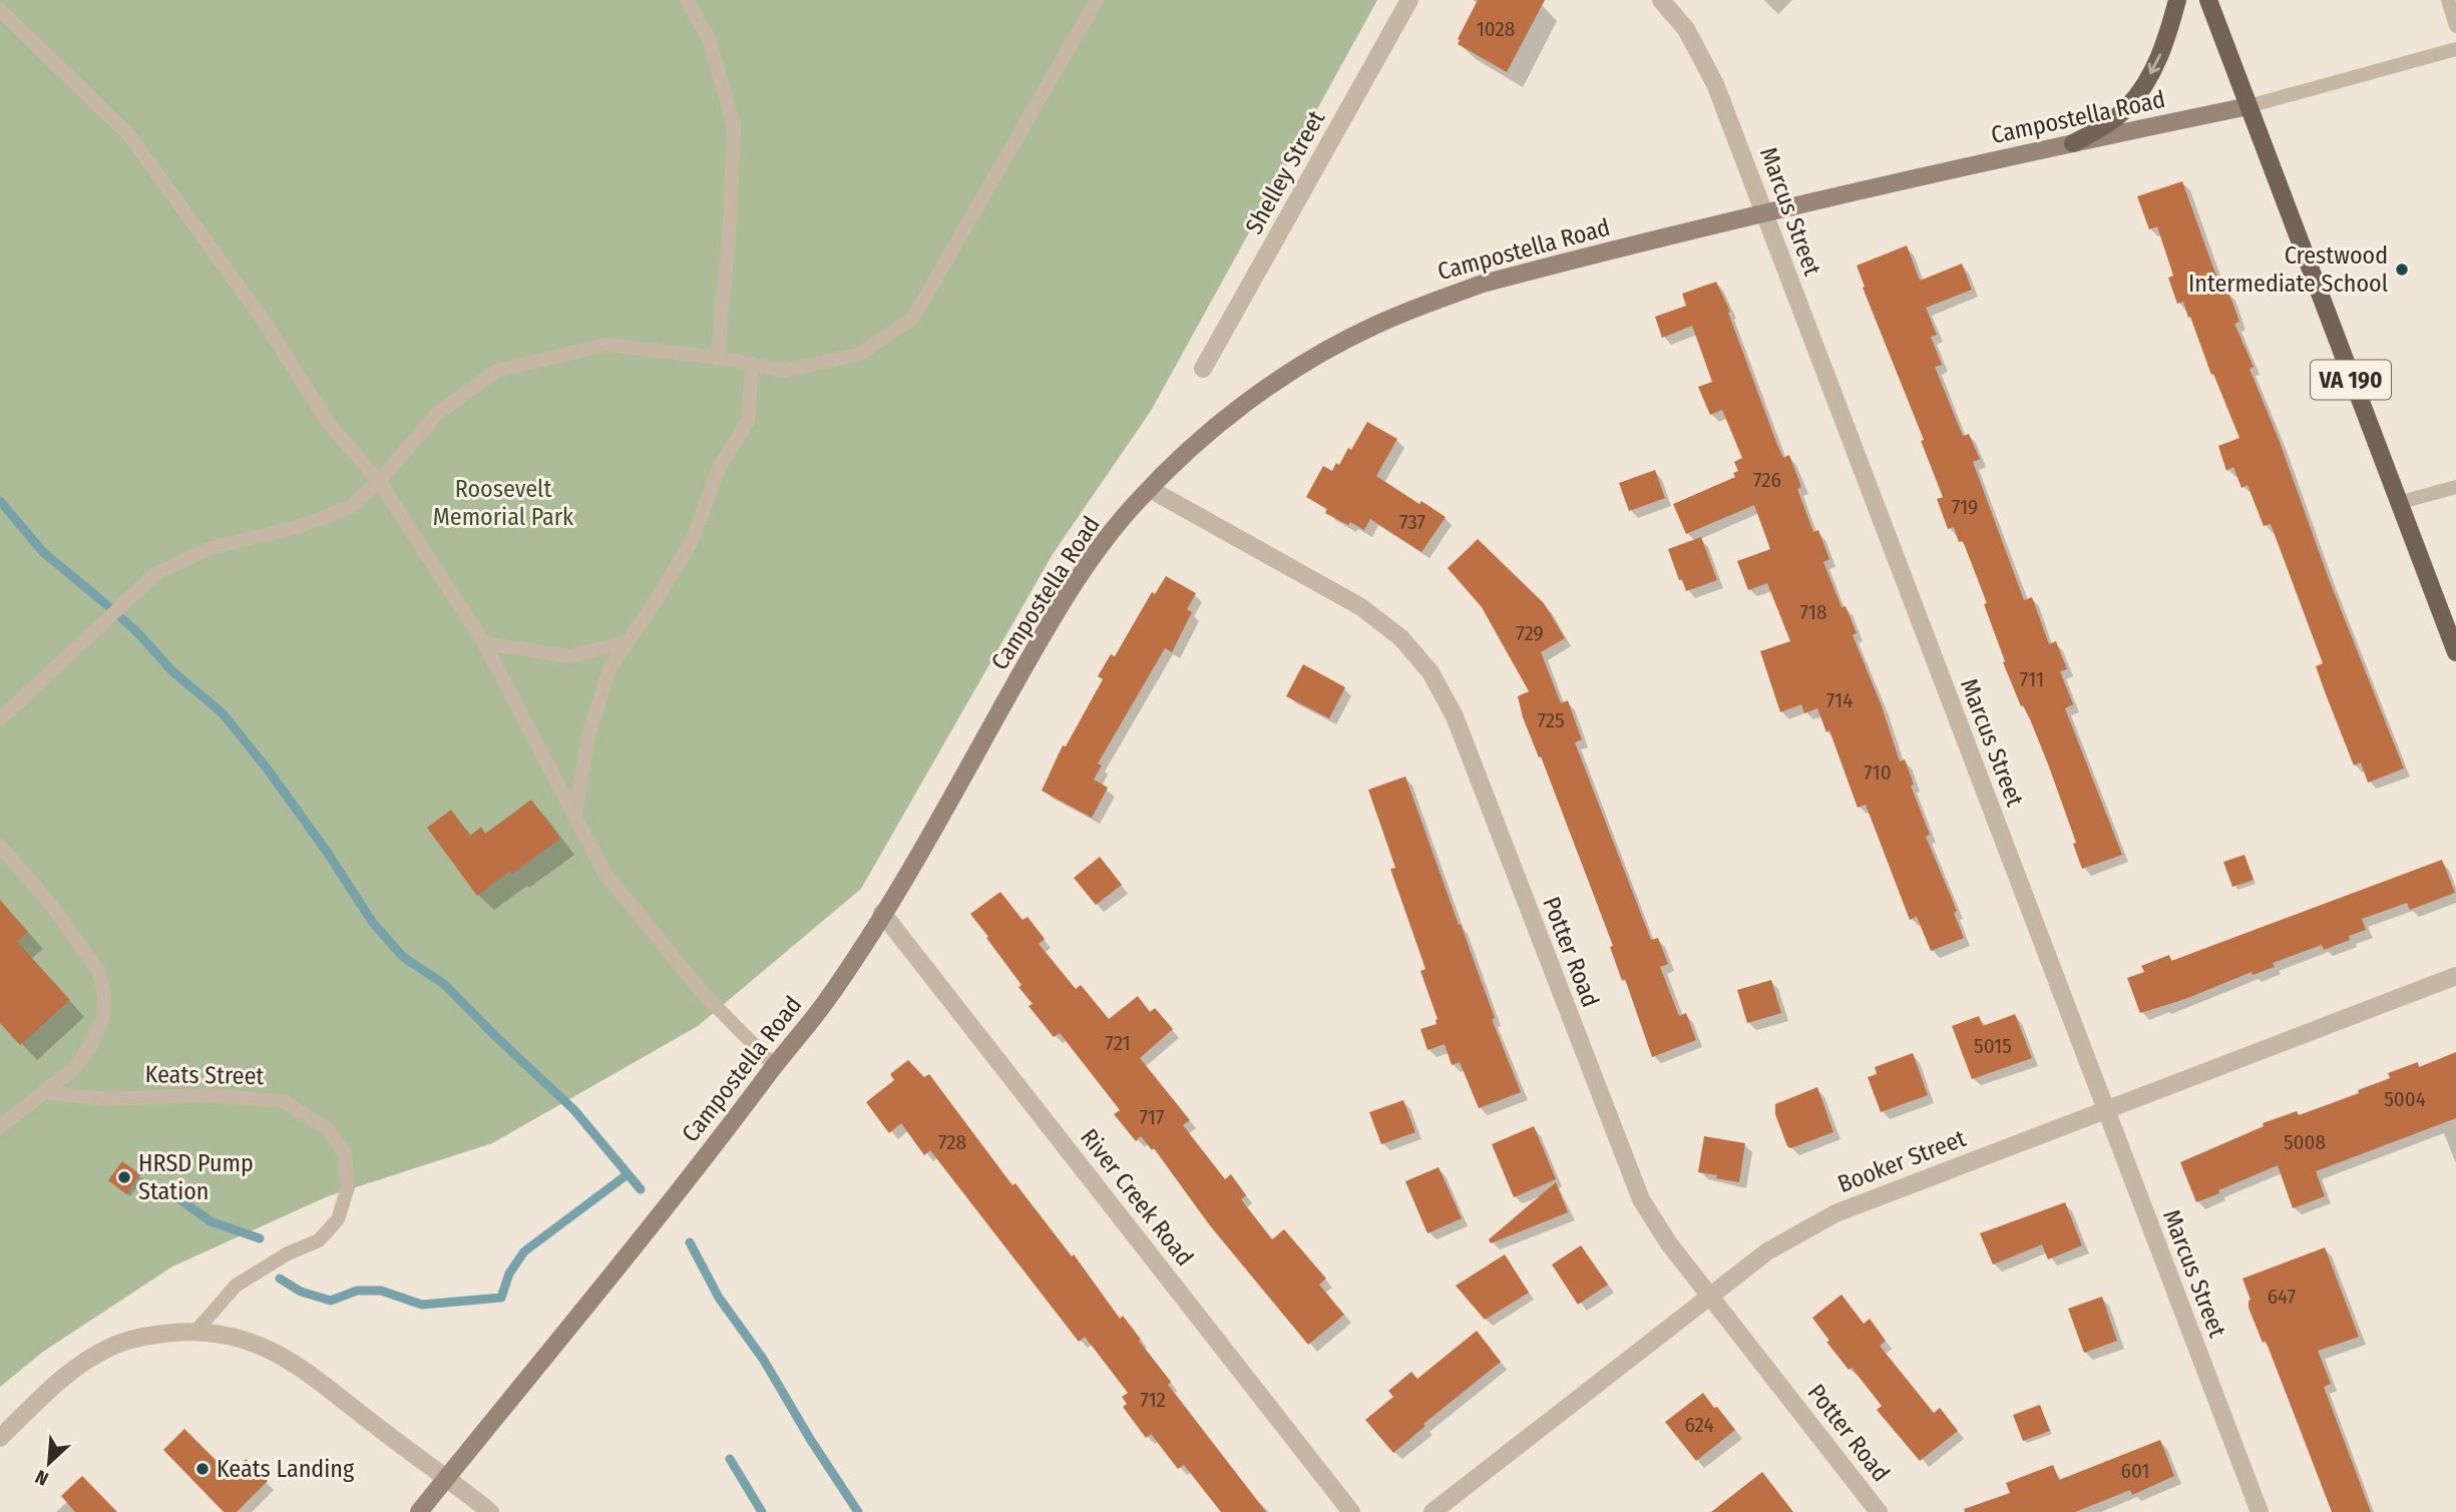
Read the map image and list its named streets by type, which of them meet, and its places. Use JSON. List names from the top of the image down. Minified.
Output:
{"streets":{"main road":["Campostella Road","VA 190"],"street":["Shelley Street","Marcus Street","Potter Road","Booker Street","River Creek Road"],"lane":["Keats Street"]},"crossings":[["Campostella Road","Marcus Street"],["Campostella Road","VA 190"],["Campostella Road","Potter Road"],["Campostella Road","River Creek Road"],["Marcus Street","Booker Street"],["Potter Road","Booker Street"]],"parks":["Roosevelt Memorial Park"],"places":["Crestwood Intermediate School","HRSD Pump Station","Keats Landing"],"house_numbers":["1028","726","719","737","718","729","711","714","725","710","721","5015","5004","717","728","5008","647","712","624","601"],"north":"bottom left"}
